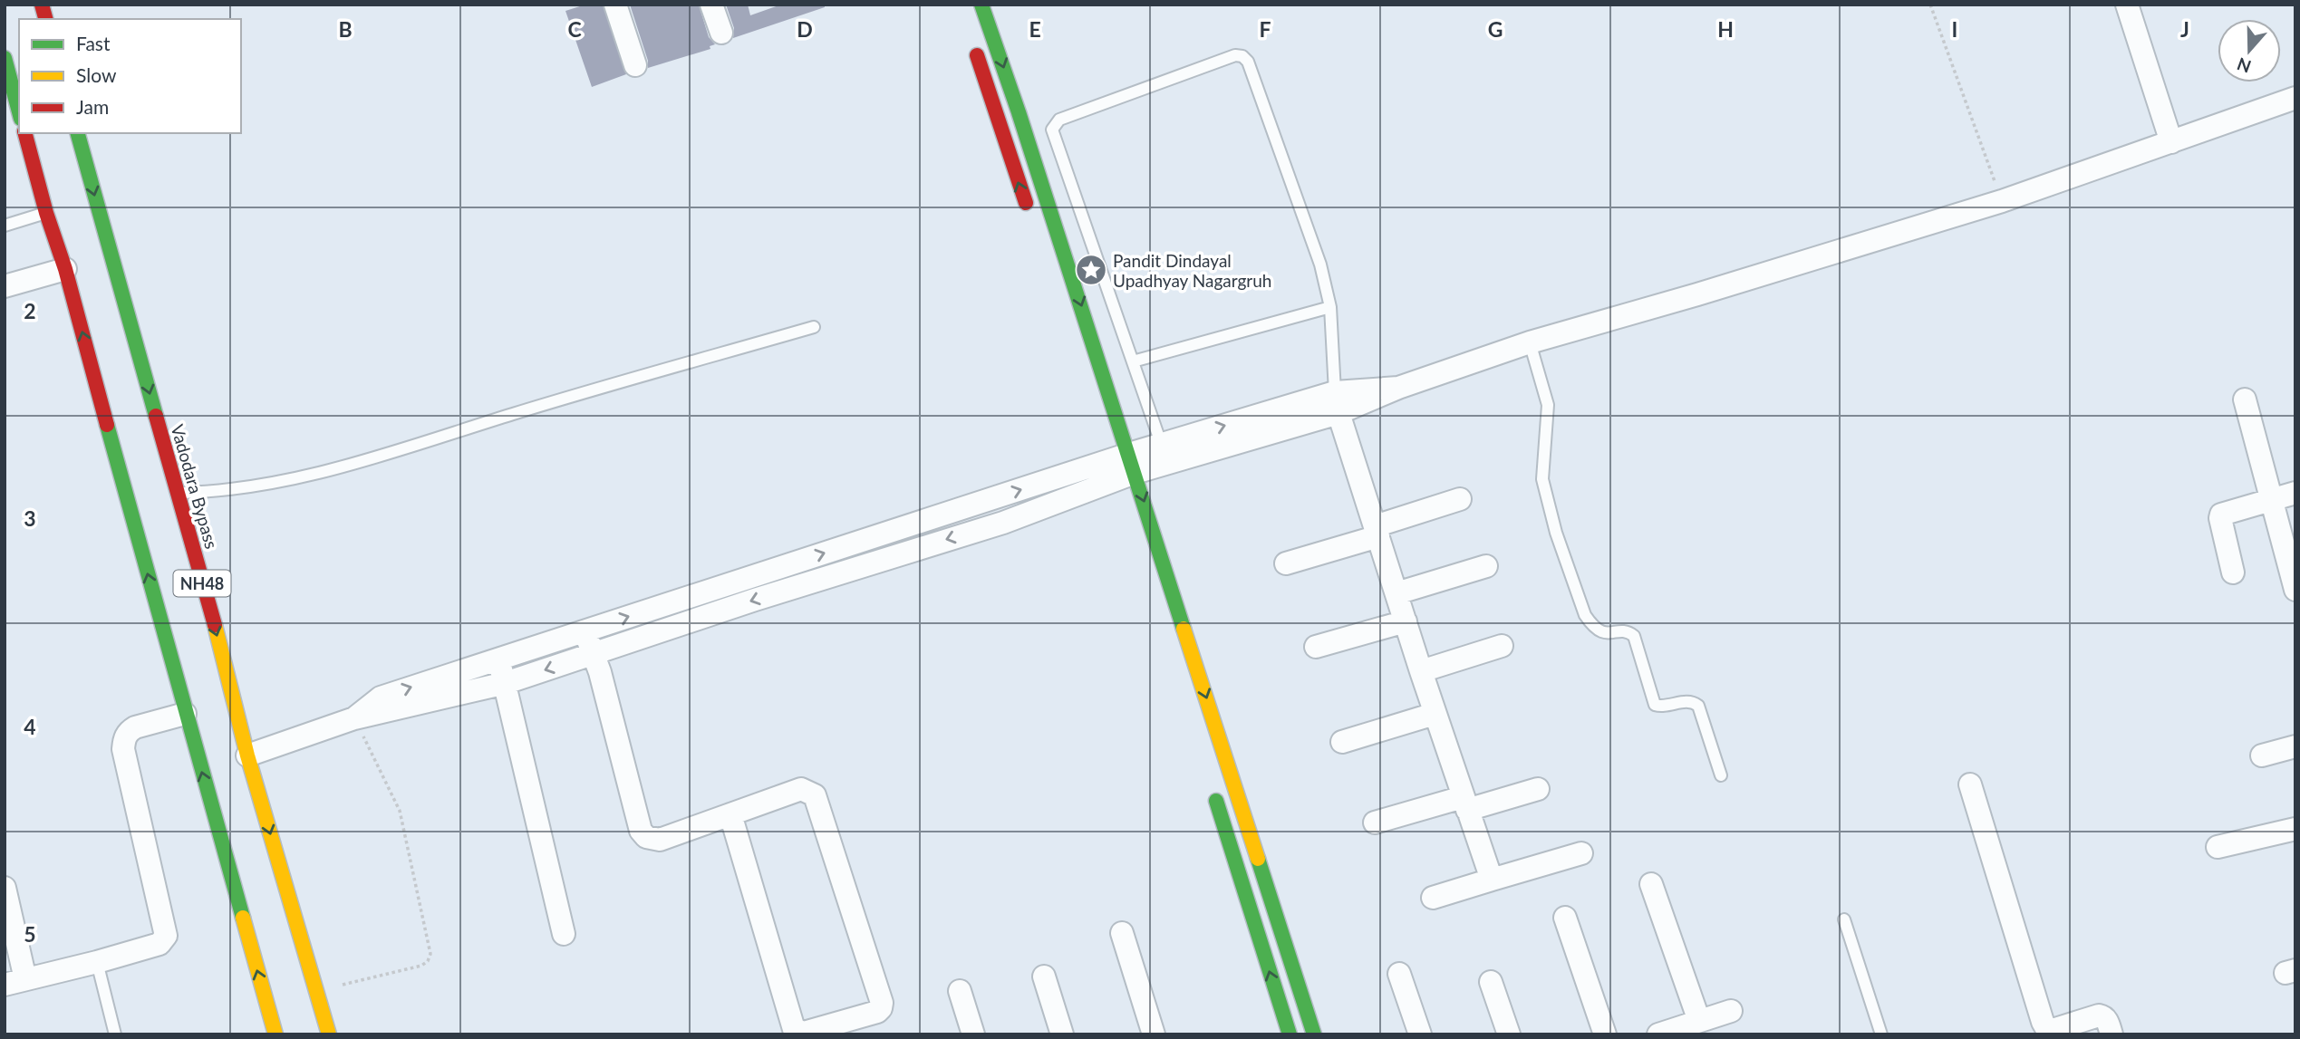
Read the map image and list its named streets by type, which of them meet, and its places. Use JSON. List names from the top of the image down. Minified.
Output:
{"streets":{"main road":["Vadodara Bypass","NH48"]},"places":{"place":["Pandit Dindayal Upadhyay Nagargruh"]},"legend":["Fast","Slow","Jam"],"north":"bottom","grid":{"columns":["B","C","D","E","F","G","H","I","J"],"rows":["2","3","4","5"]}}
